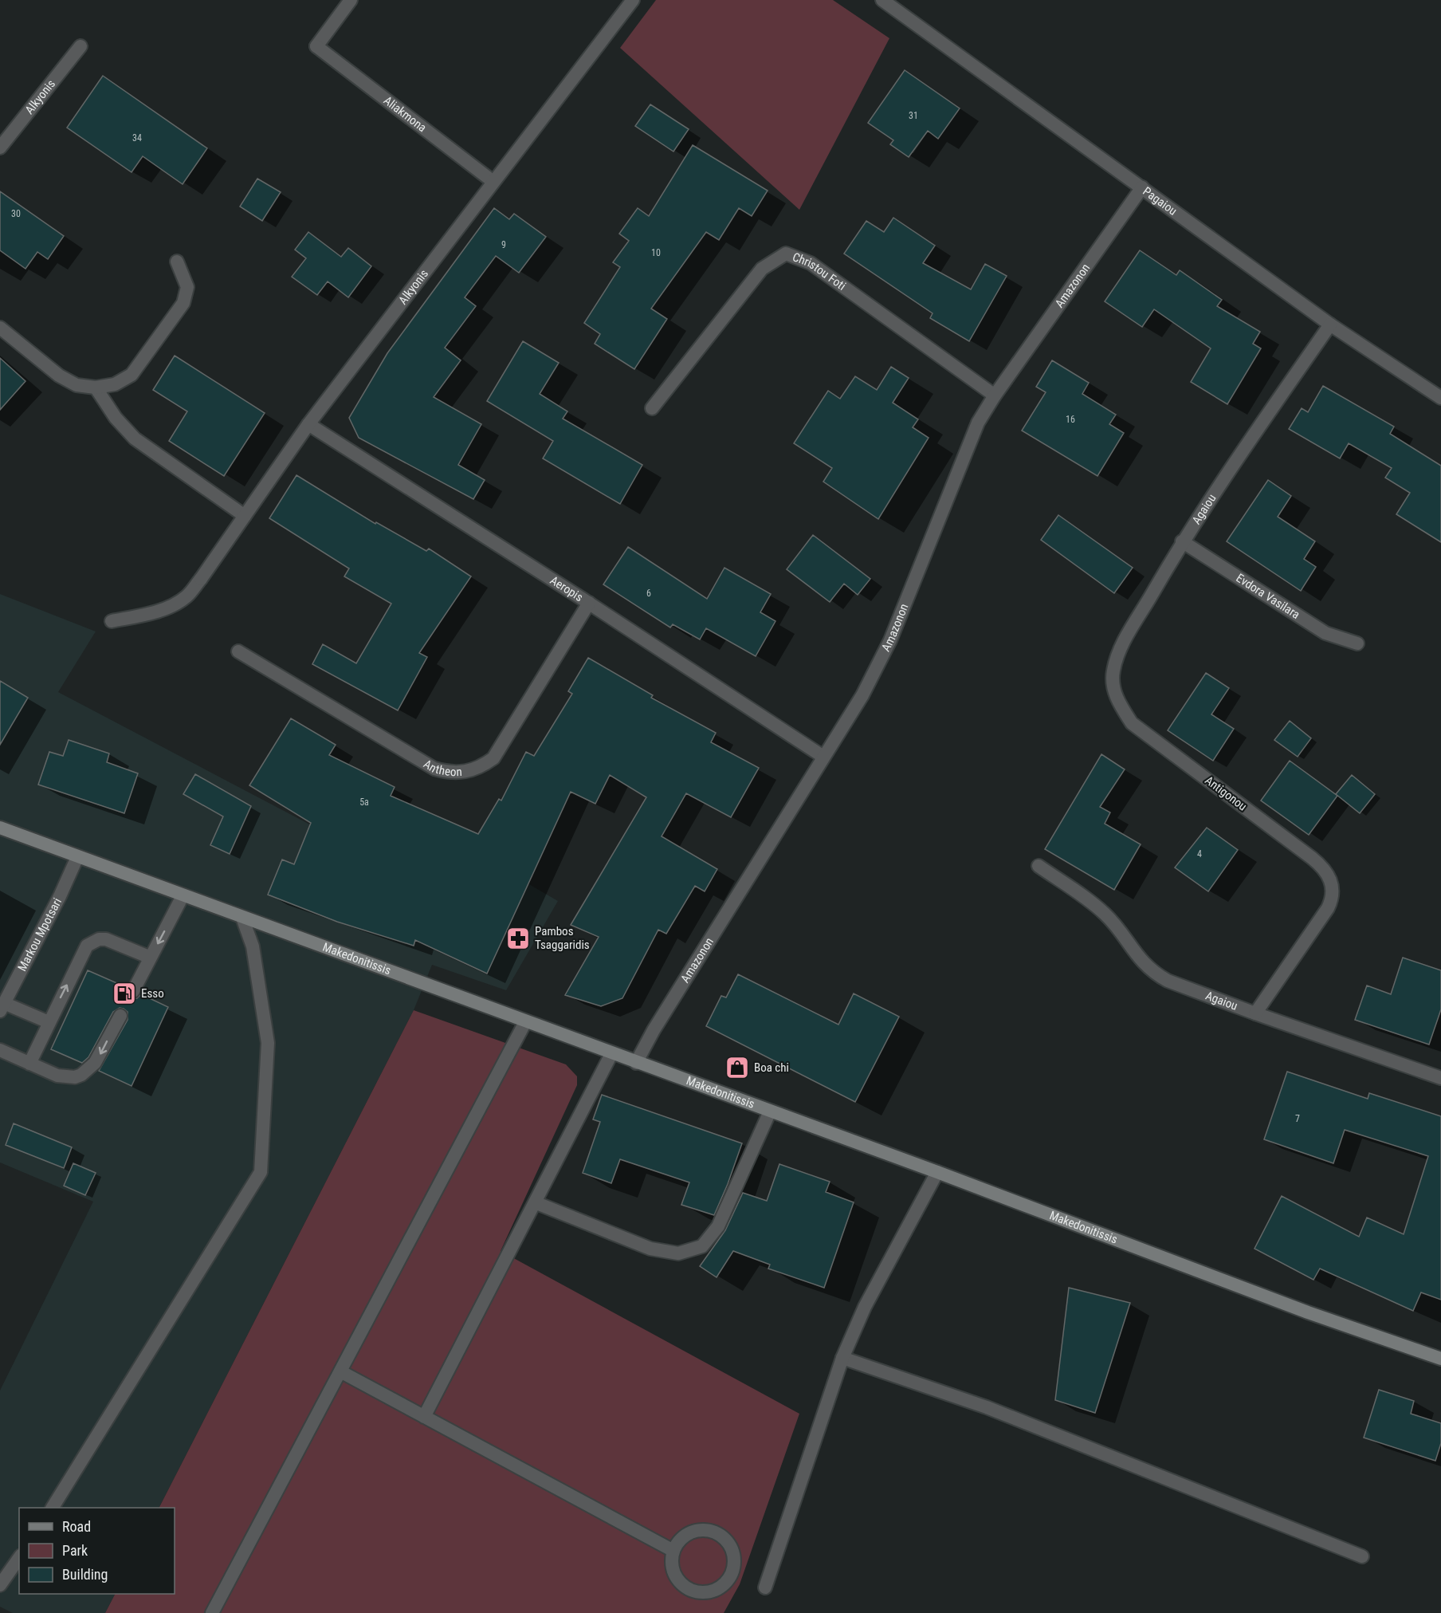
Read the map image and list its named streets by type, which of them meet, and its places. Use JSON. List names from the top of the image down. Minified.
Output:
{"streets":{"main road":["Makedonitissis"],"street":["Alkyonis","Aliakmona","Pagaiou","Christou Foti","Amazonon","Agaiou","Aeropis","Evdora Vasilara","Antheon","Antigonou","Markou Mpotsari"]},"crossings":[["Alkyonis","Aliakmona"],["Alkyonis","Aeropis"],["Pagaiou","Amazonon"],["Pagaiou","Agaiou"],["Christou Foti","Amazonon"],["Amazonon","Aeropis"],["Amazonon","Makedonitissis"],["Agaiou","Evdora Vasilara"],["Agaiou","Antigonou"],["Aeropis","Antheon"],["Markou Mpotsari","Makedonitissis"]],"places":{"pharmacy":["Pambos Tsaggaridis"],"fuel station":["Esso"],"shop":["Boa chi"]},"house_numbers":["31","34","30","9","10","16","6","5a","4","7"],"legend":["Road","Park","Building"]}
